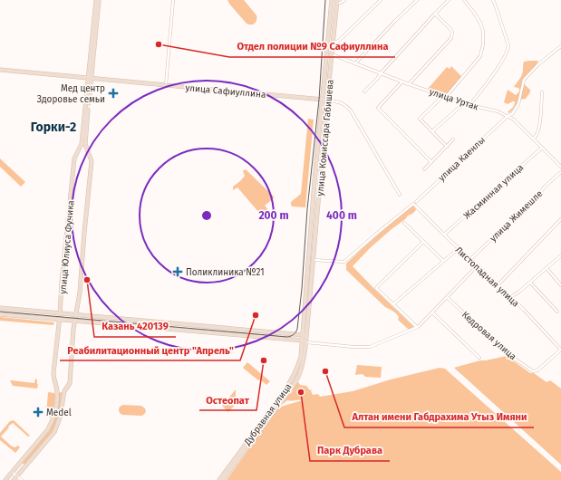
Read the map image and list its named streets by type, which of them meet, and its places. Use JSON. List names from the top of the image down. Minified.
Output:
{"streets":{"street":["улица Сафиуллина","улица Уртак","улица Комиссара Габишева","улица Каенлы","Жасминная улица","улица Жимешле","улица Юлиуса Фучика","Листопадная улица","Кедровая улица","Дубравная улица"]},"crossings":[["улица Сафиуллина","улица Комиссара Габишева"],["улица Сафиуллина","улица Юлиуса Фучика"],["улица Уртак","улица Комиссара Габишева"],["улица Уртак","улица Каенлы"],["улица Уртак","Жасминная улица"],["улица Комиссара Габишева","улица Каенлы"],["улица Комиссара Габишева","Дубравная улица"],["улица Каенлы","Листопадная улица"],["Жасминная улица","Листопадная улица"],["улица Жимешле","Листопадная улица"],["Листопадная улица","Кедровая улица"]],"districts":["Горки-2"],"places":{"other":["Отдел полиции №9 Сафиуллина","Казань 420139","Реабилитационный центр \"Апрель\"","Остеопат","Алтан имени Габдрахима Утыз Имяни","Парк Дубрава"],"health":["Мед центр Здоровье семьи","Поликлиника №21","Medel"]},"rings":["200 m","400 m"]}
